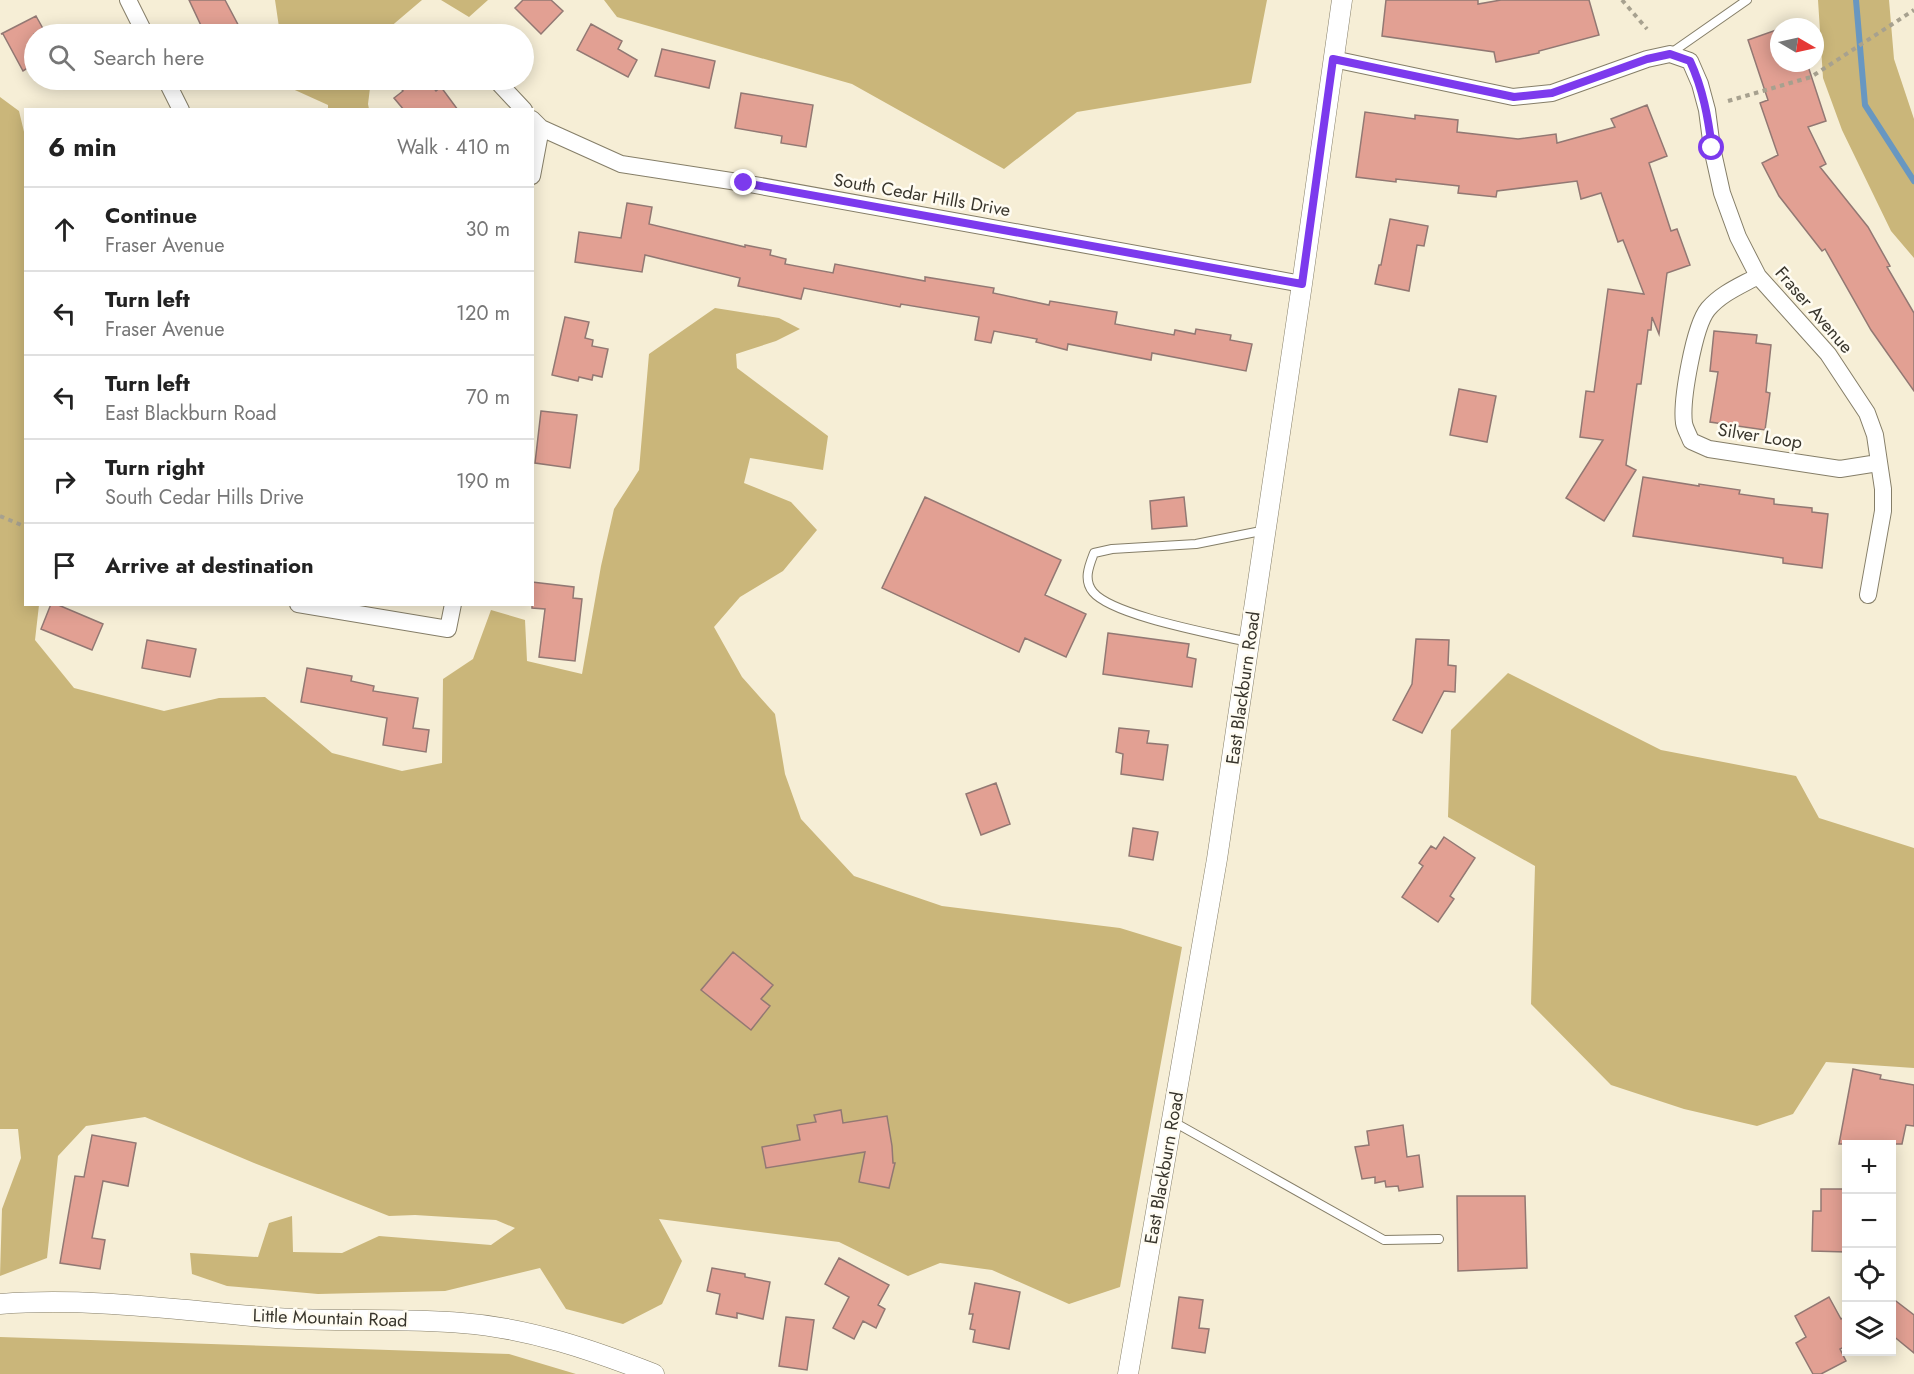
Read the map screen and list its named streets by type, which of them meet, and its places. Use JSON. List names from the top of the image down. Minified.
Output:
{"streets":{"street":["South Cedar Hills Drive","Fraser Avenue","Silver Loop","East Blackburn Road","Little Mountain Road"]},"crossings":[["South Cedar Hills Drive","East Blackburn Road"],["Fraser Avenue","Silver Loop"]],"north":"right","page":{"search":"Search here","heading":["6 min","Walk · 410 m"],"list":[["Continue","Fraser Avenue","30 m"],["Turn left","Fraser Avenue","120 m"],["Turn left","East Blackburn Road","70 m"],["Turn right","South Cedar Hills Drive","190 m"],"Arrive at destination"],"map_buttons":["+","−"]}}
